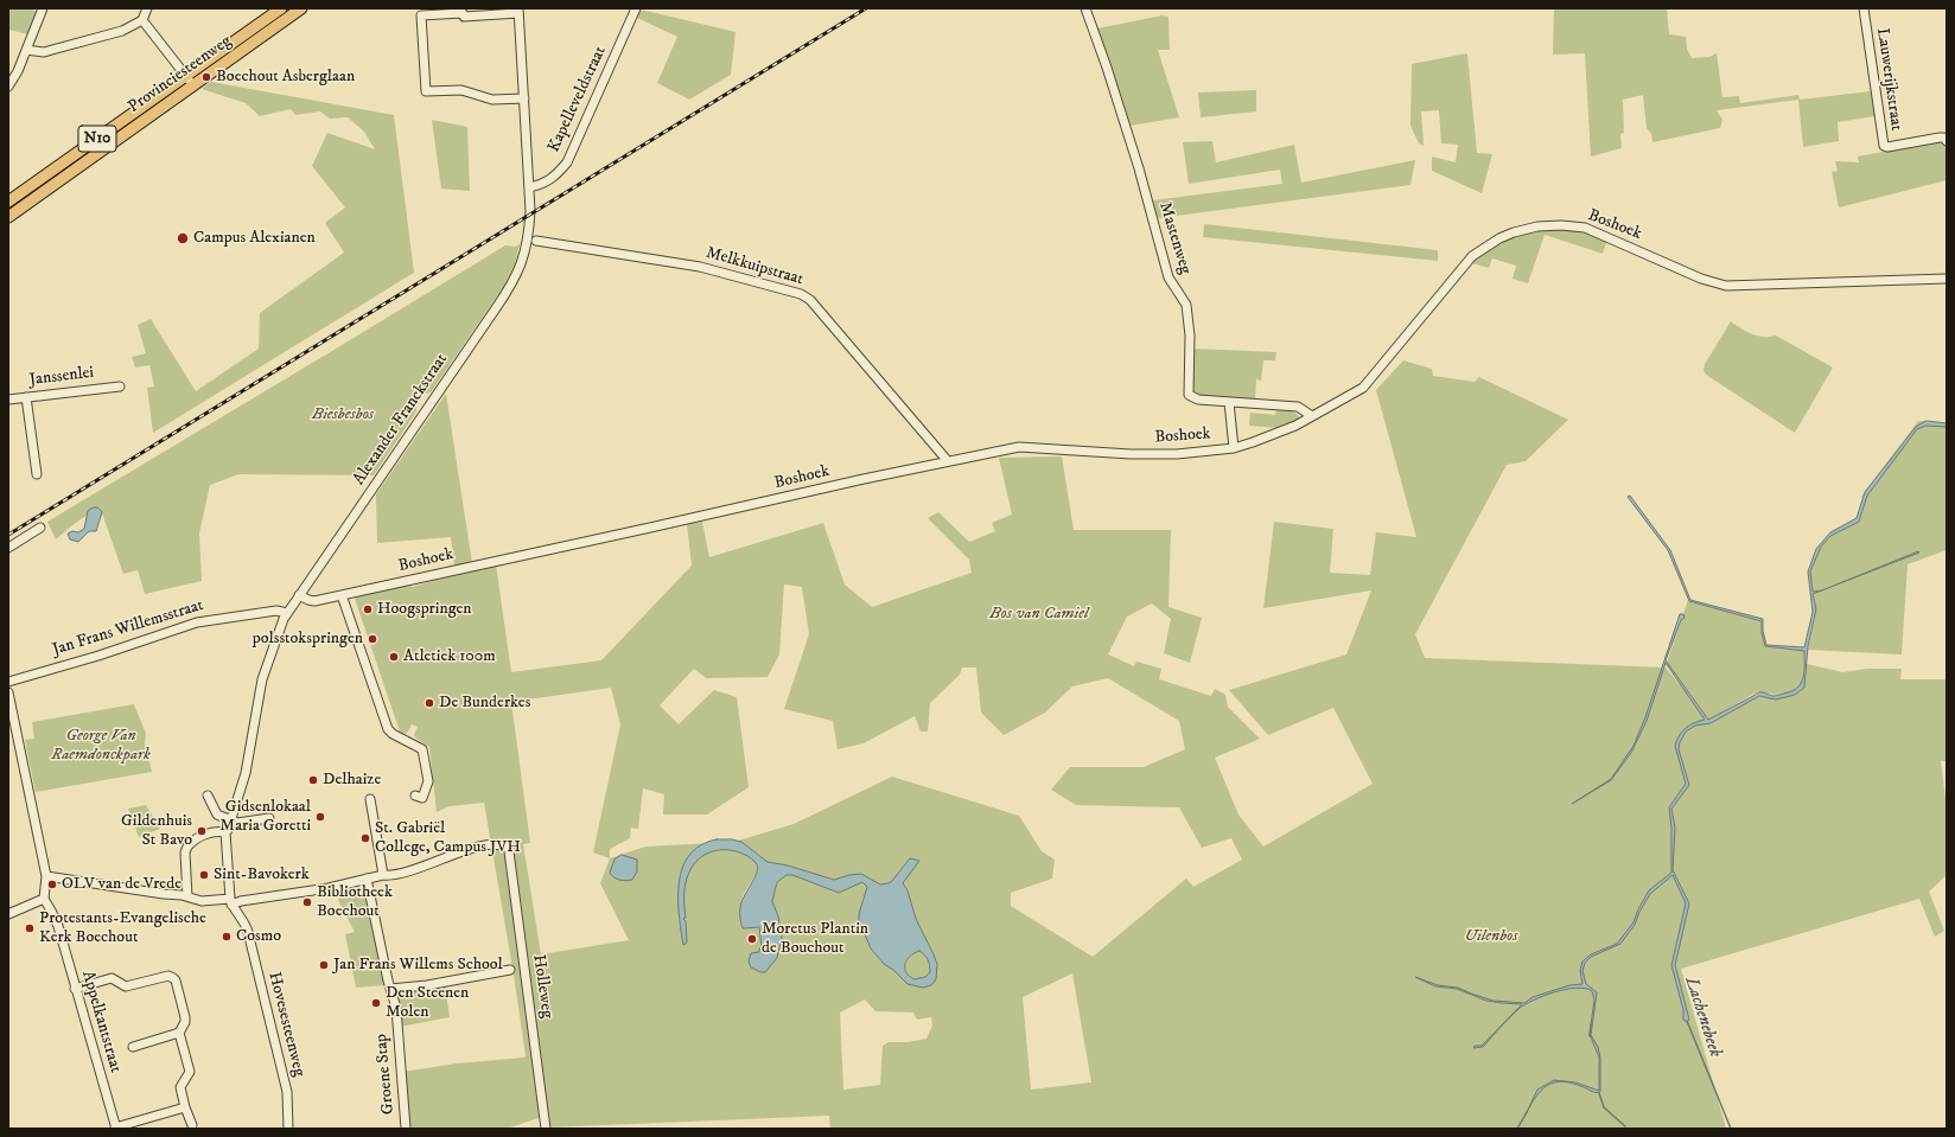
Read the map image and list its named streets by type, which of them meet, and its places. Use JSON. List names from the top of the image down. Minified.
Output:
{"streets":{"main road":["Provinciesteenweg","N10"],"street":["Lauwerijkstraat","Kapelleveldstraat","Boshoek","Mastenweg","Melkkuipstraat","Janssenlei","Alexander Franckstraat","Jan Frans Willemsstraat","Holleweg","Appelkantstraat","Hovesesteenweg","Groene Stap"]},"crossings":[["Kapelleveldstraat","Alexander Franckstraat"],["Boshoek","Melkkuipstraat"],["Boshoek","Alexander Franckstraat"],["Alexander Franckstraat","Jan Frans Willemsstraat"]],"water":["Lachenebeek"],"parks":["Biesbesbos","Bos van Camiel","George Van Raemdonckpark","Uilenbos"],"places":["Boechout Asberglaan","Campus Alexianen","Hoogspringen","polsstokspringen","Atletiek 100m","De Bunderkes","Delhaize","Gidsenlokaal Maria Goretti","Gildenhuis St Bavo","St. Gabriël College, Campus JVH","Sint-Bavokerk","OLV van de Vrede","Bibliotheek Boechout","Protestants-Evangelische Kerk Boechout","Cosmo","Moretus Plantin de Bouchout","Jan Frans Willems School","Den Steenen Molen"]}
